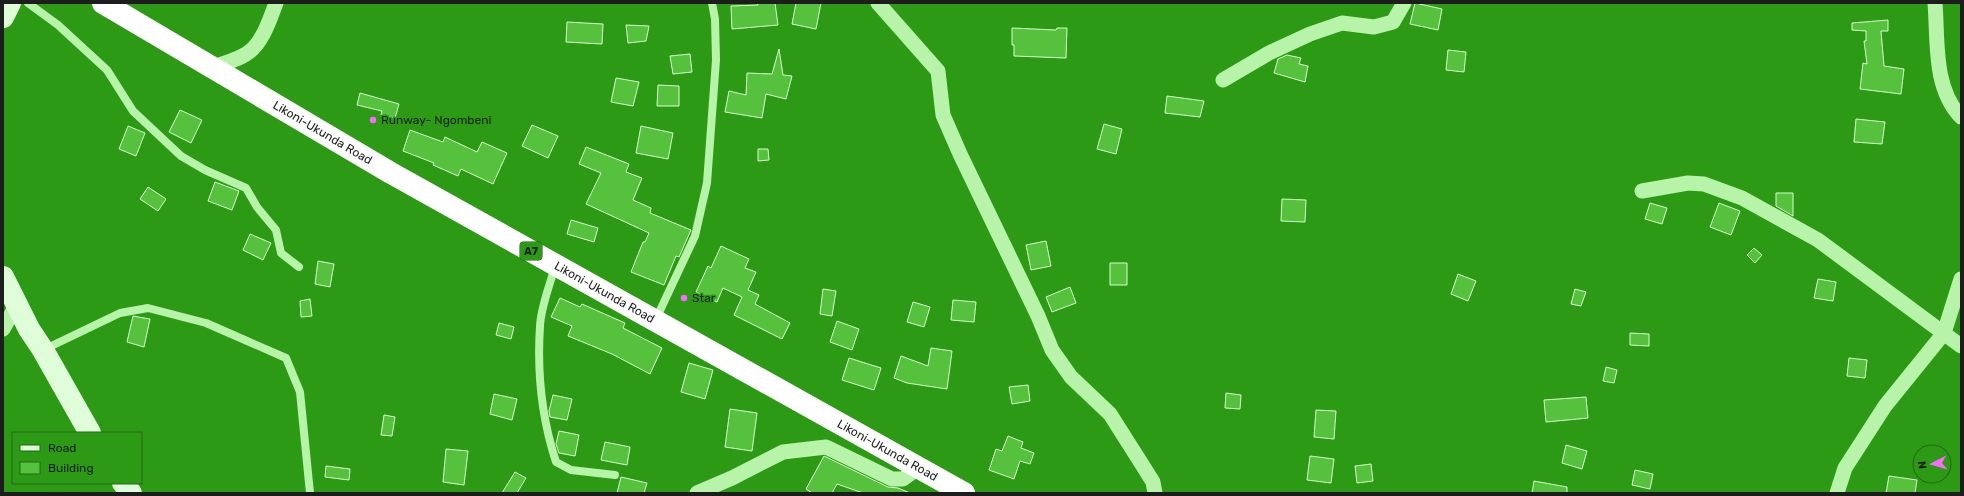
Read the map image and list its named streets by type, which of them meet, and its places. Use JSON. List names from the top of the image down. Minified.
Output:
{"streets":{"highway":["Likoni-Ukunda Road","A7"]},"places":["Runway- Ngombeni","Star"],"legend":["Road","Building"],"north":"left"}
